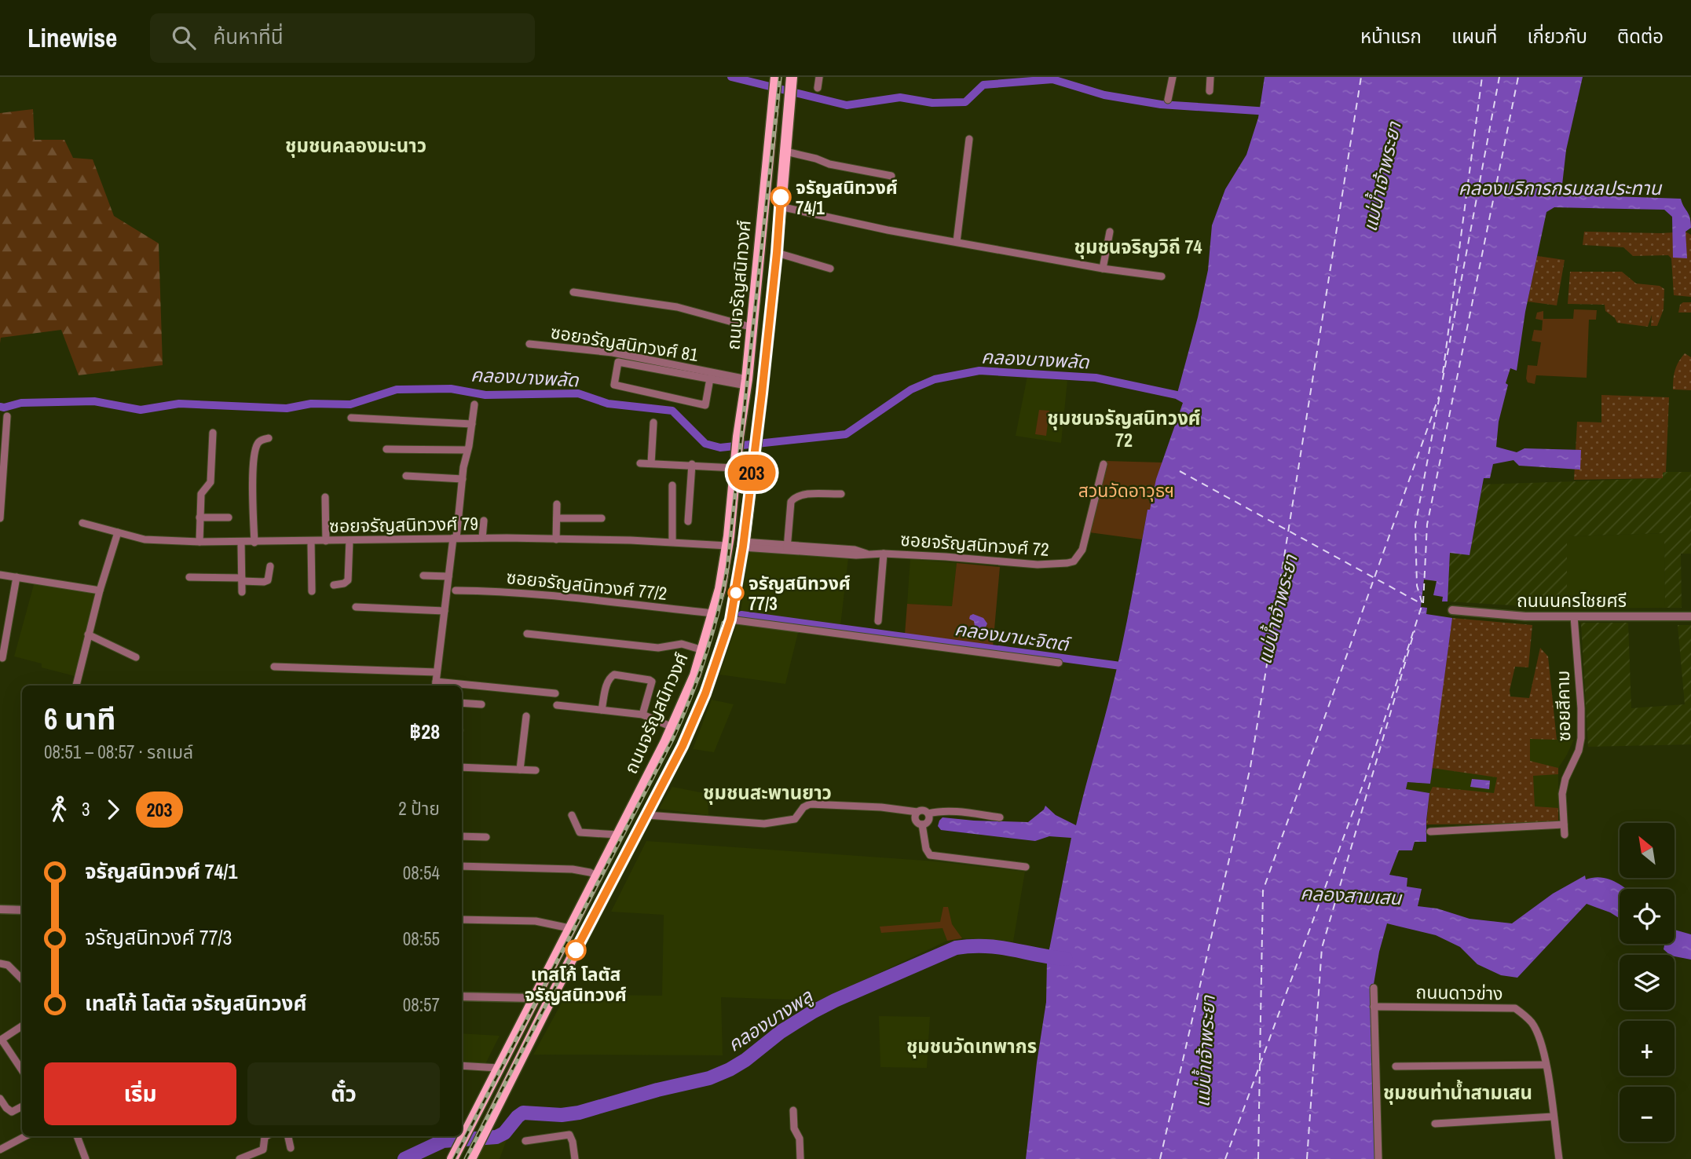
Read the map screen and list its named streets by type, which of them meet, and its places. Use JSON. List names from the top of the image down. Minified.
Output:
{"streets":{"main road":["ถนนจรัญสนิทวงศ์"],"street":["ซอยจรัญสนิทวงศ์ 81","ซอยจรัญสนิทวงศ์ 79","ซอยจรัญสนิทวงศ์ 72","ซอยจรัญสนิทวงศ์ 77/2","ถนนนครไชยศรี","ซอยสีคาม","ถนนดาวข่าง"]},"crossings":[["ถนนจรัญสนิทวงศ์","ซอยจรัญสนิทวงศ์ 81"],["ถนนจรัญสนิทวงศ์","ซอยจรัญสนิทวงศ์ 79"],["ถนนจรัญสนิทวงศ์","ซอยจรัญสนิทวงศ์ 72"],["ถนนจรัญสนิทวงศ์","ซอยจรัญสนิทวงศ์ 77/2"],["ถนนนครไชยศรี","ซอยสีคาม"]],"districts":["ชุมชนคลองมะนาว","ชุมชนจริญวิถี 74","ชุมชนจรัญสนิทวงศ์ 72","ชุมชนสะพานยาว","ชุมชนวัดเทพากร","ชุมชนท่าน้ำสามเสน"],"water":["แม่น้ำเจ้าพระยา","คลองบริการกรมชลประทาน","คลองบางพลัด","คลองมานะจิตต์","คลองสามเสน","คลองบางพลู"],"parks":["สวนวัดอาวุธฯ"],"places":["จรัญสนิทวงศ์ 74/1","จรัญสนิทวงศ์ 77/3","เทสโก้ โลตัส จรัญสนิทวงศ์"],"lines":["bus line 203"],"north":"top left","page":{"header":"Linewise","search":"ค้นหาที่นี่","nav":["หน้าแรก","แผนที่","เกี่ยวกับ","ติดต่อ"],"on_map":"203","heading":["6 นาที","08:51 – 08:57 · รถเมล์","฿28"],"legs":["3","203","2 ป้าย"],"map_buttons":["+","−"],"list":[{"name":"จรัญสนิทวงศ์ 74/1","value":"08:54"},{"name":"จรัญสนิทวงศ์ 77/3","value":"08:55"},{"name":"เทสโก้ โลตัส จรัญสนิทวงศ์","value":"08:57"}],"buttons":["เริ่ม","ตั๋ว"]}}
